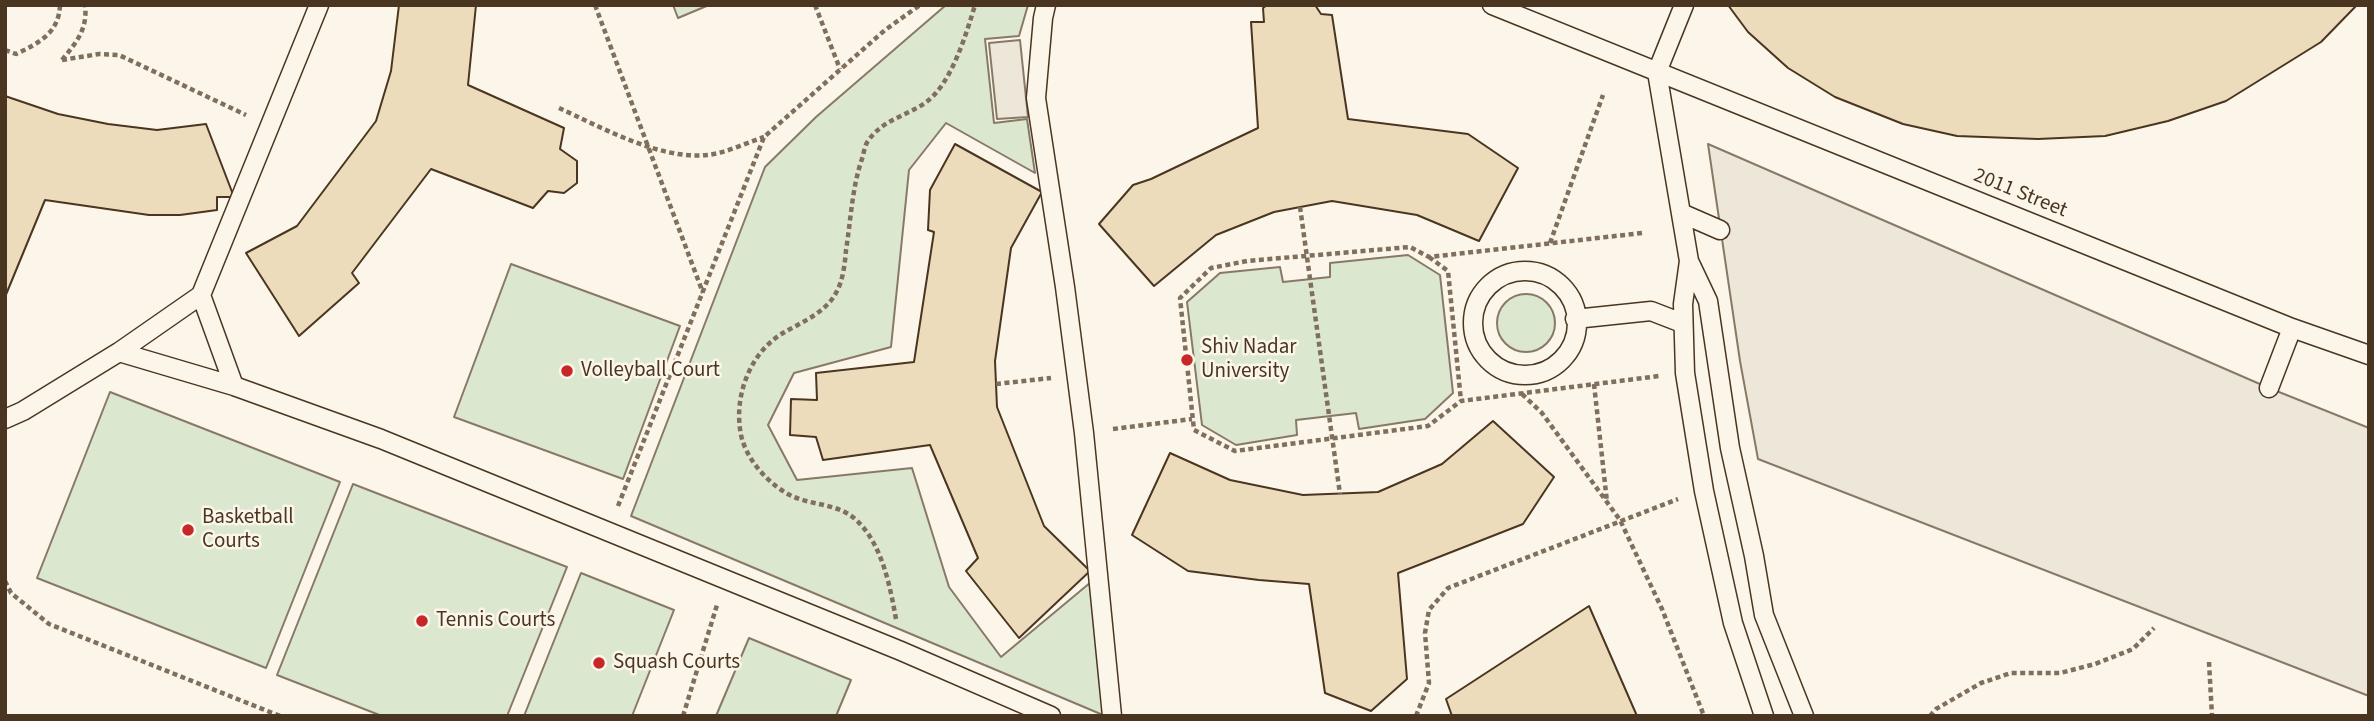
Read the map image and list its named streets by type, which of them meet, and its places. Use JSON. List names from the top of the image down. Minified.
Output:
{"streets":{"lane":["2011 Street"]},"places":["Shiv Nadar University","Volleyball Court","Basketball Courts","Tennis Courts","Squash Courts"]}
